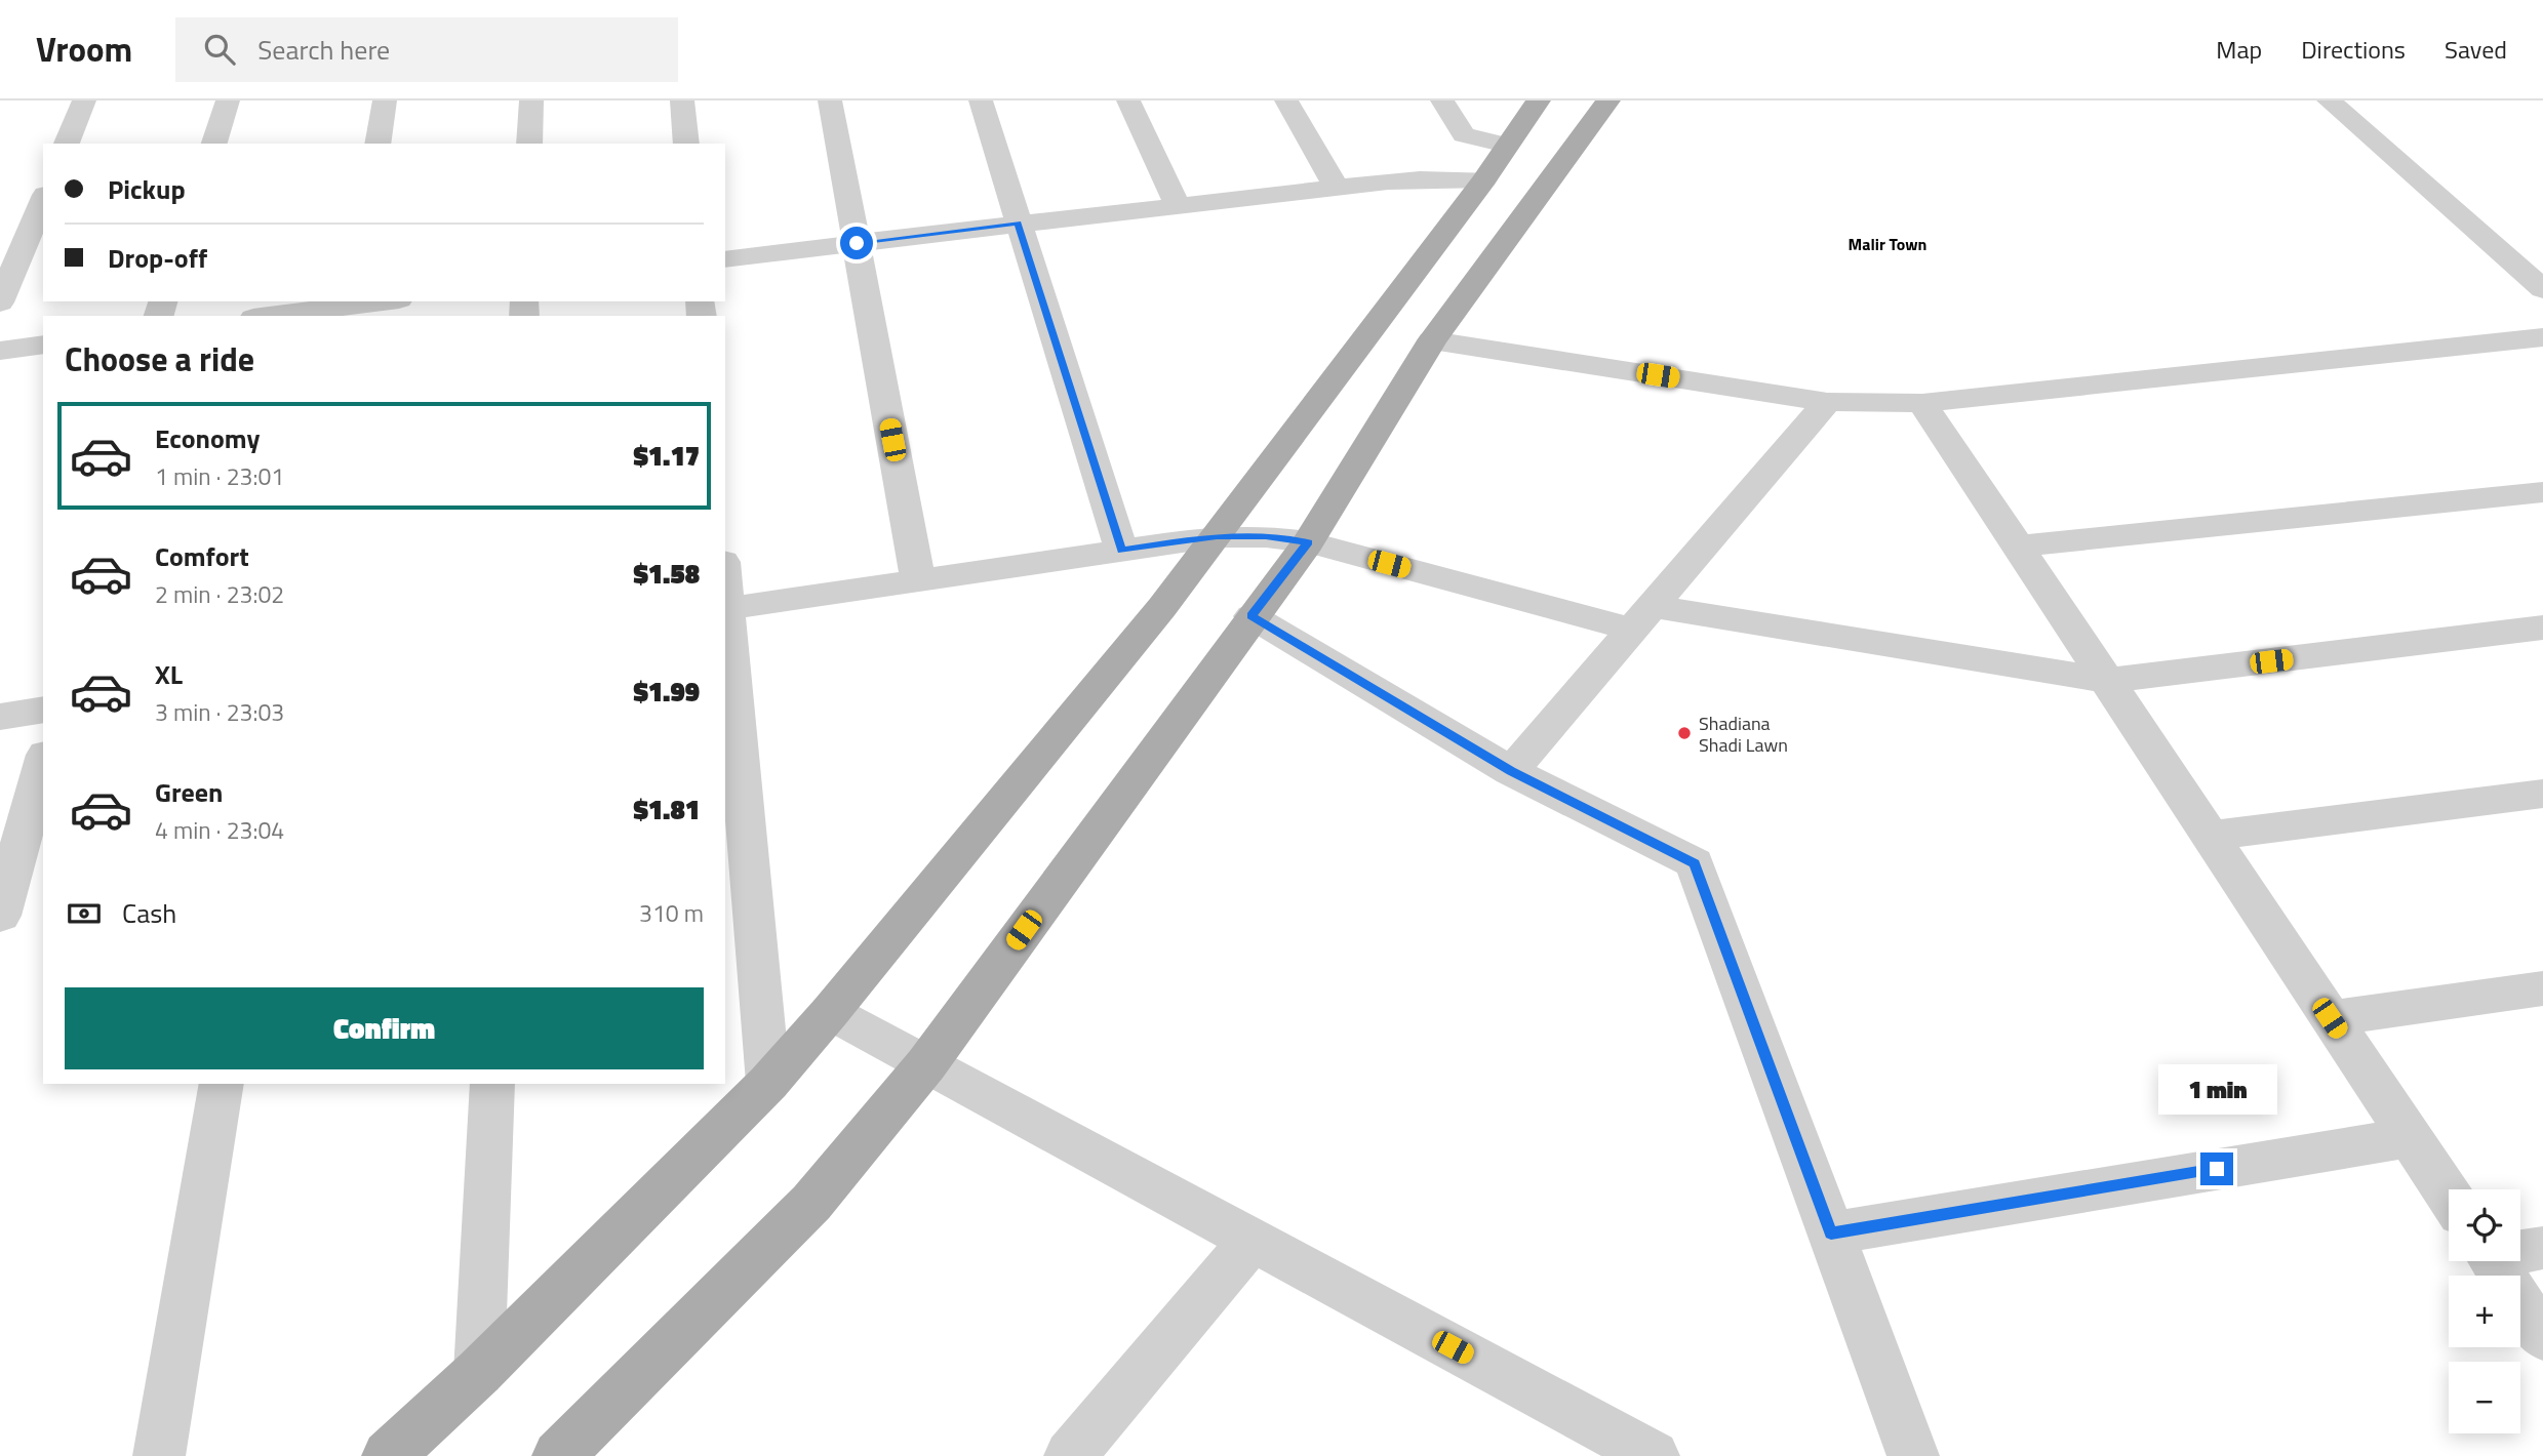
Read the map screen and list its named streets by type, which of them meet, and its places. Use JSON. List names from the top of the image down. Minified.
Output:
{"districts":["Malir Town"],"places":["Shadiana Shadi Lawn"],"page":{"header":"Vroom","search":"Search here","nav":["Map","Directions","Saved"],"banner":["Pickup","Drop-off"],"heading":"Choose a ride","list":[{"name":"Economy","note":"1 min · 23:01","value":"$1.17"},{"name":"Comfort","note":"2 min · 23:02","value":"$1.58"},{"name":"XL","note":"3 min · 23:03","value":"$1.99"},{"name":"Green","note":"4 min · 23:04","value":"$1.81"}],"pay":["Cash","310 m"],"buttons":"Confirm","bubble":"1 min","map_buttons":["+","−"]}}
